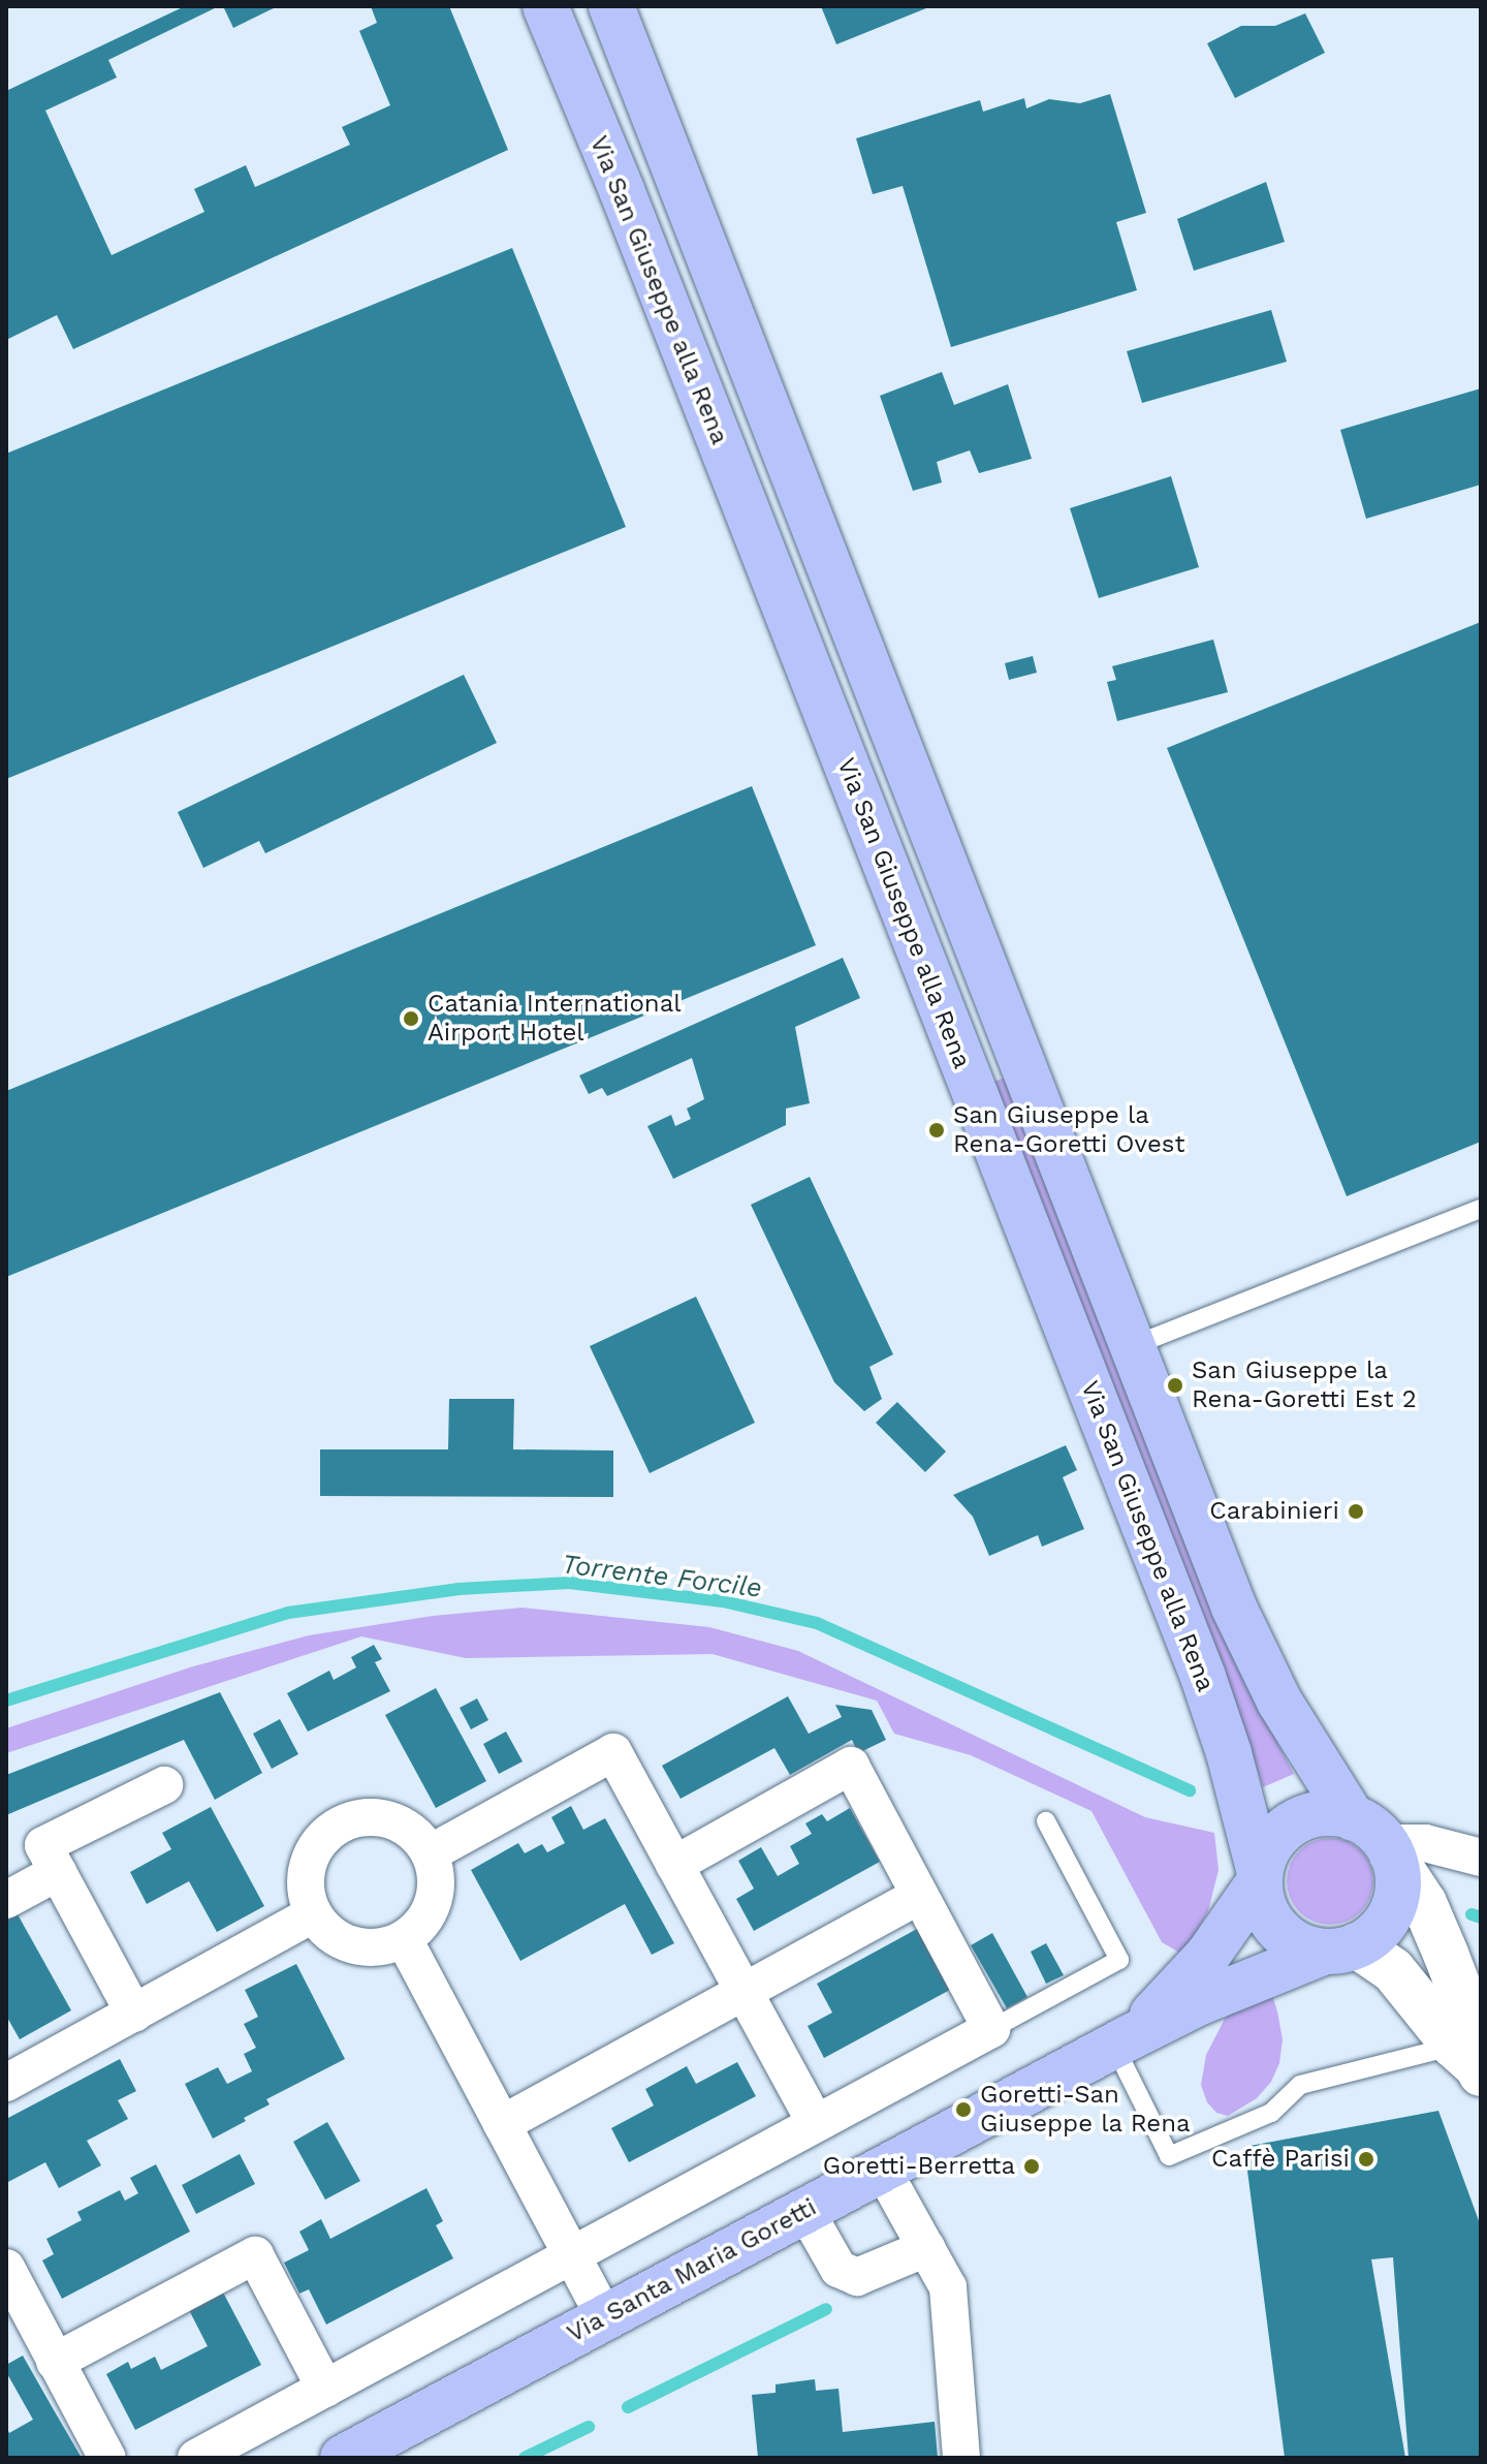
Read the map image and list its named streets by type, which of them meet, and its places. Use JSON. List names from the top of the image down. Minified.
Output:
{"streets":{"main road":["Via San Giuseppe alla Rena","Via Santa Maria Goretti"]},"crossings":[["Via San Giuseppe alla Rena","Via Santa Maria Goretti"]],"water":["Torrente Forcile"],"places":["Catania International Airport Hotel","San Giuseppe la Rena-Goretti Ovest","San Giuseppe la Rena-Goretti Est 2","Carabinieri","Goretti-San Giuseppe la Rena","Caffè Parisi","Goretti-Berretta"]}
